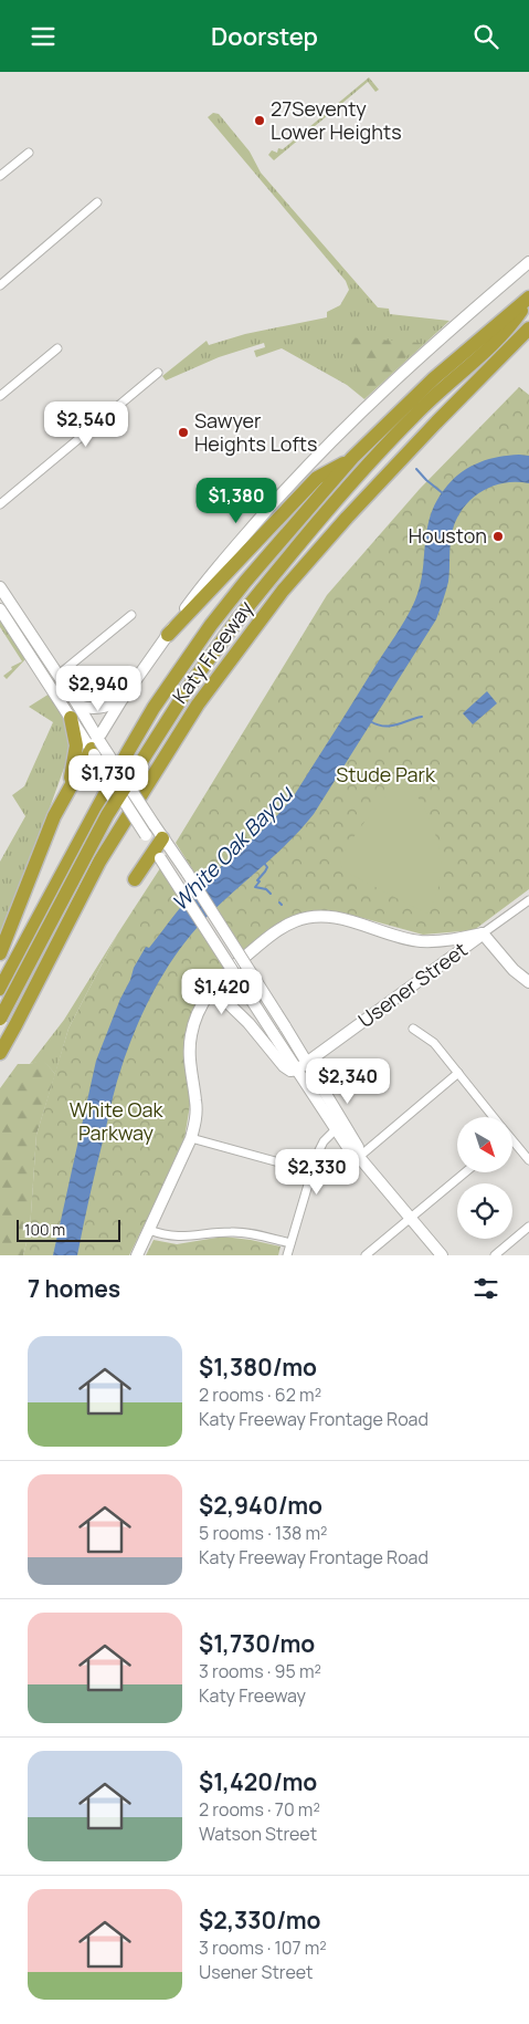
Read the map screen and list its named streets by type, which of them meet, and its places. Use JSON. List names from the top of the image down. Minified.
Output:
{"streets":{"highway":["Katy Freeway"],"main road":["Usener Street"]},"water":["White Oak Bayou"],"parks":["Stude Park","White Oak Parkway"],"places":["27Seventy Lower Heights","Sawyer Heights Lofts","Houston"],"scale_bar":"100 m","north":"bottom right","page":{"header":"Doorstep","price":["$2,540","$1,380","$2,940","$1,730","$1,420","$2,340","$2,330"],"scale":"100 m","heading":"7 homes","list":[{"name":"$1,380/mo","note":"2 rooms · 62 m² · Katy Freeway Frontage Road"},{"name":"$2,940/mo","note":"5 rooms · 138 m² · Katy Freeway Frontage Road"},{"name":"$1,730/mo","note":"3 rooms · 95 m² · Katy Freeway"},{"name":"$1,420/mo","note":"2 rooms · 70 m² · Watson Street"},{"name":"$2,330/mo","note":"3 rooms · 107 m² · Usener Street"}]}}
